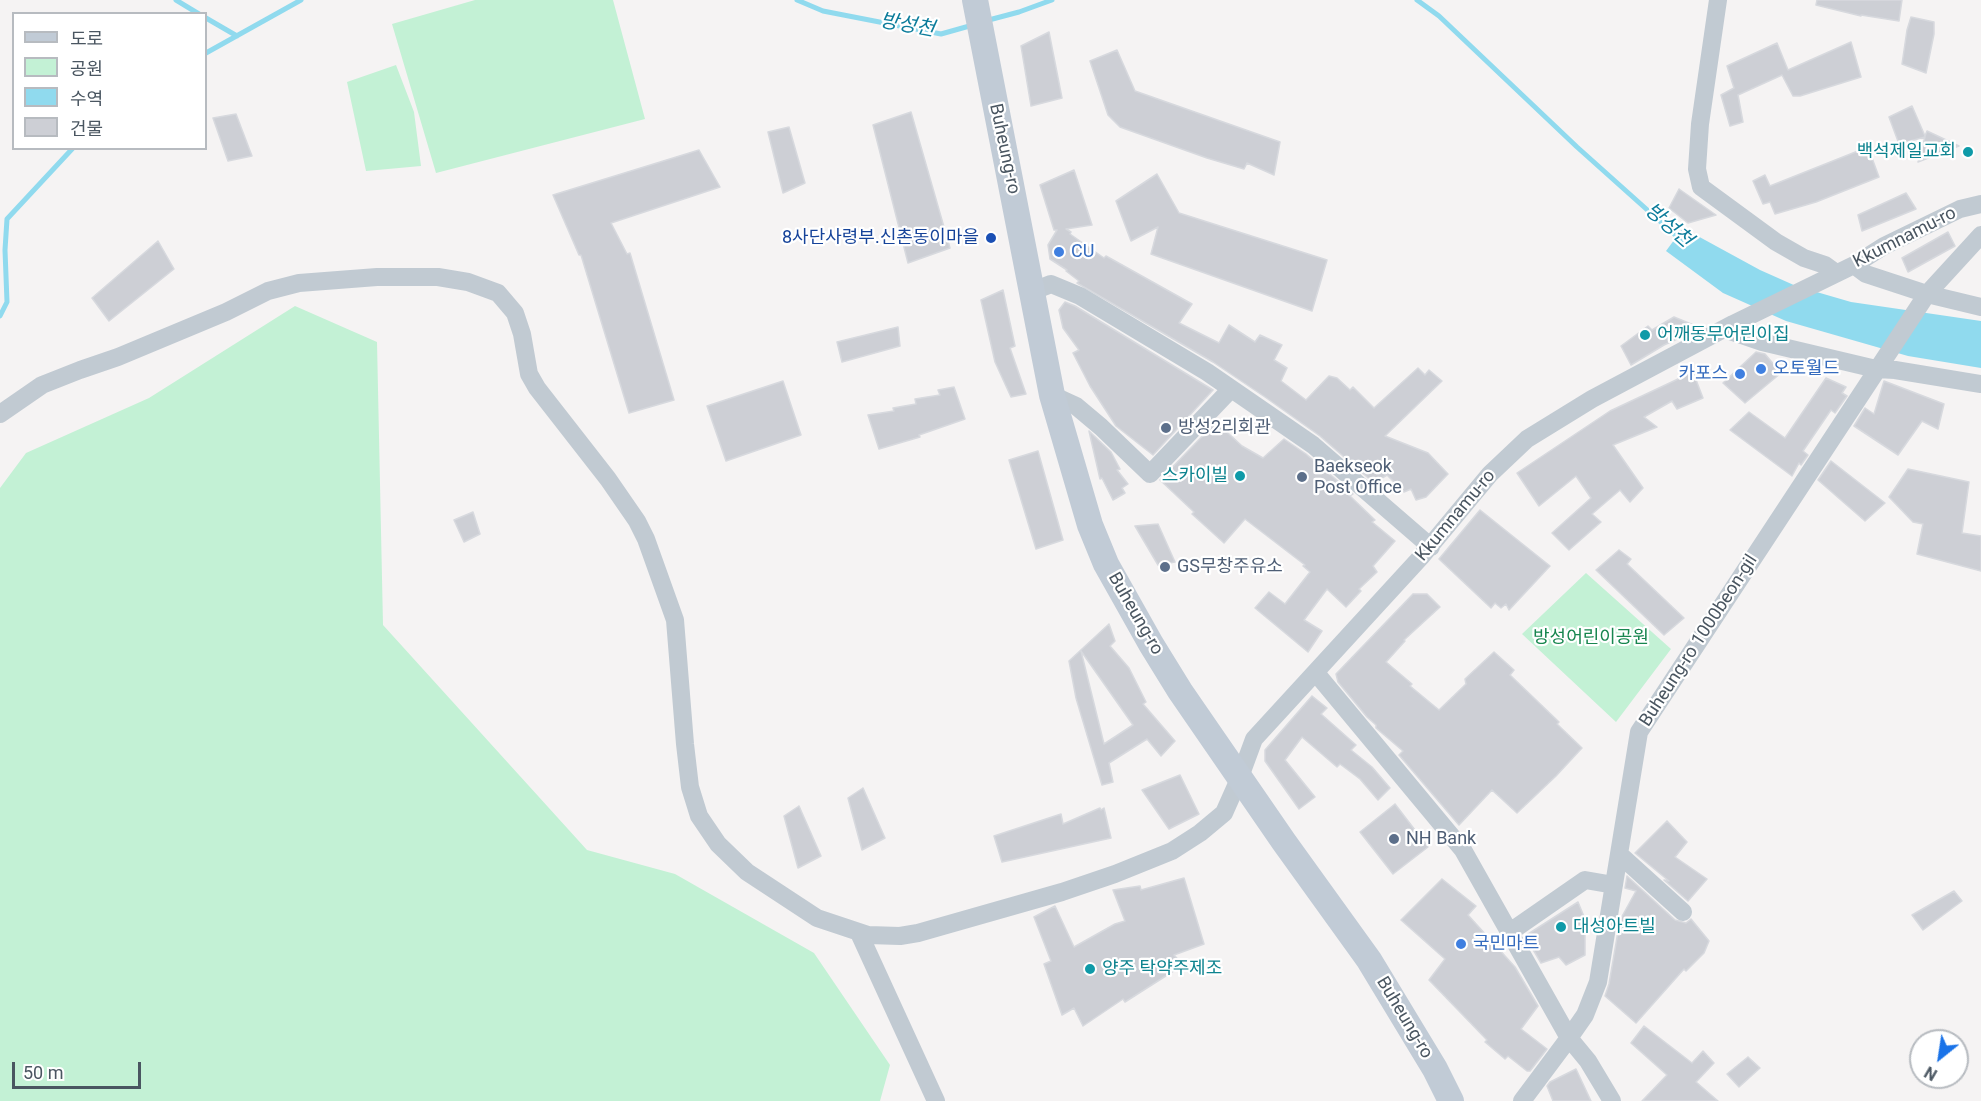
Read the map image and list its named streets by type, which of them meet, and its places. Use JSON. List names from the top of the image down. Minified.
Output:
{"streets":{"main road":["Buheung-ro"],"street":["Kkumnamu-ro","Buheung-ro 1000beon-gil"]},"crossings":[["Buheung-ro","Kkumnamu-ro"],["Kkumnamu-ro","Buheung-ro 1000beon-gil"]],"water":["방성천"],"parks":["방성어린이공원"],"places":["백석제일교회","8사단사령부.신촌동이마을","CU","어깨동무어린이집","오토월드","카포스","방성2리회관","스카이빌","Baekseok Post Office","GS무창주유소","NH Bank","대성아트빌","국민마트","양주 탁약주제조"],"legend":["도로","공원","수역","건물"],"scale_bar":"50 m","north":"bottom left"}
